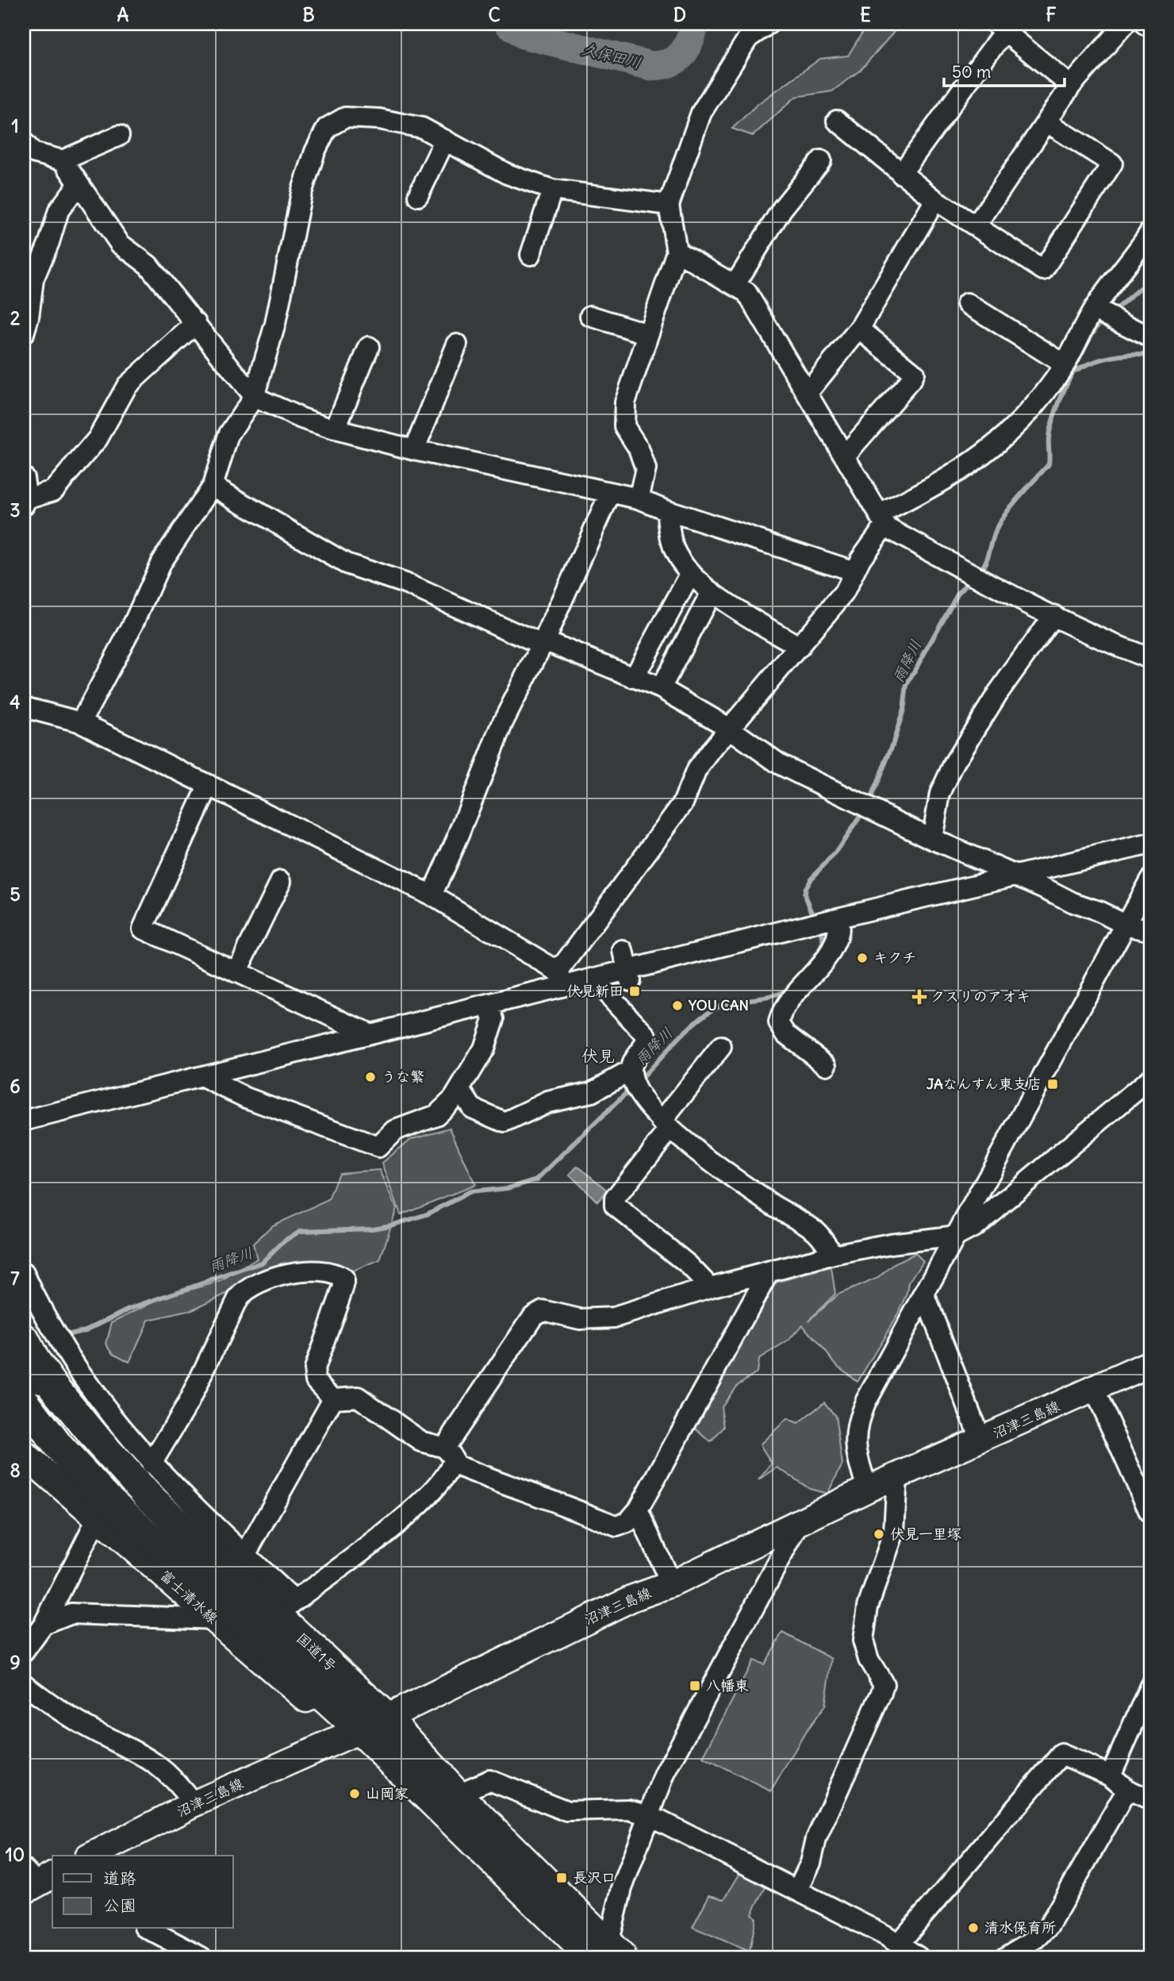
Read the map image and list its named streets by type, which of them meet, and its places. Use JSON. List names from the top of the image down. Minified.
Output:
{"streets":{"highway":["国道1号"],"main road":["沼津三島線","富士清水線"]},"crossings":[["沼津三島線","富士清水線"],["沼津三島線","国道1号"],["富士清水線","国道1号"]],"districts":["伏見"],"water":["久保田川","雨降川"],"places":{"other":["キクチ","YOU CAN","うな繁","伏見一里塚","山岡家","清水保育所"],"transit":["伏見新田","JAなんすん東支店","八幡東","長沢口"],"health":["クスリのアオキ"]},"legend":["道路","公園"],"scale_bar":"50 m","grid":{"columns":["A","B","C","D","E","F"],"rows":["1","2","3","4","5","6","7","8","9","10"]}}
